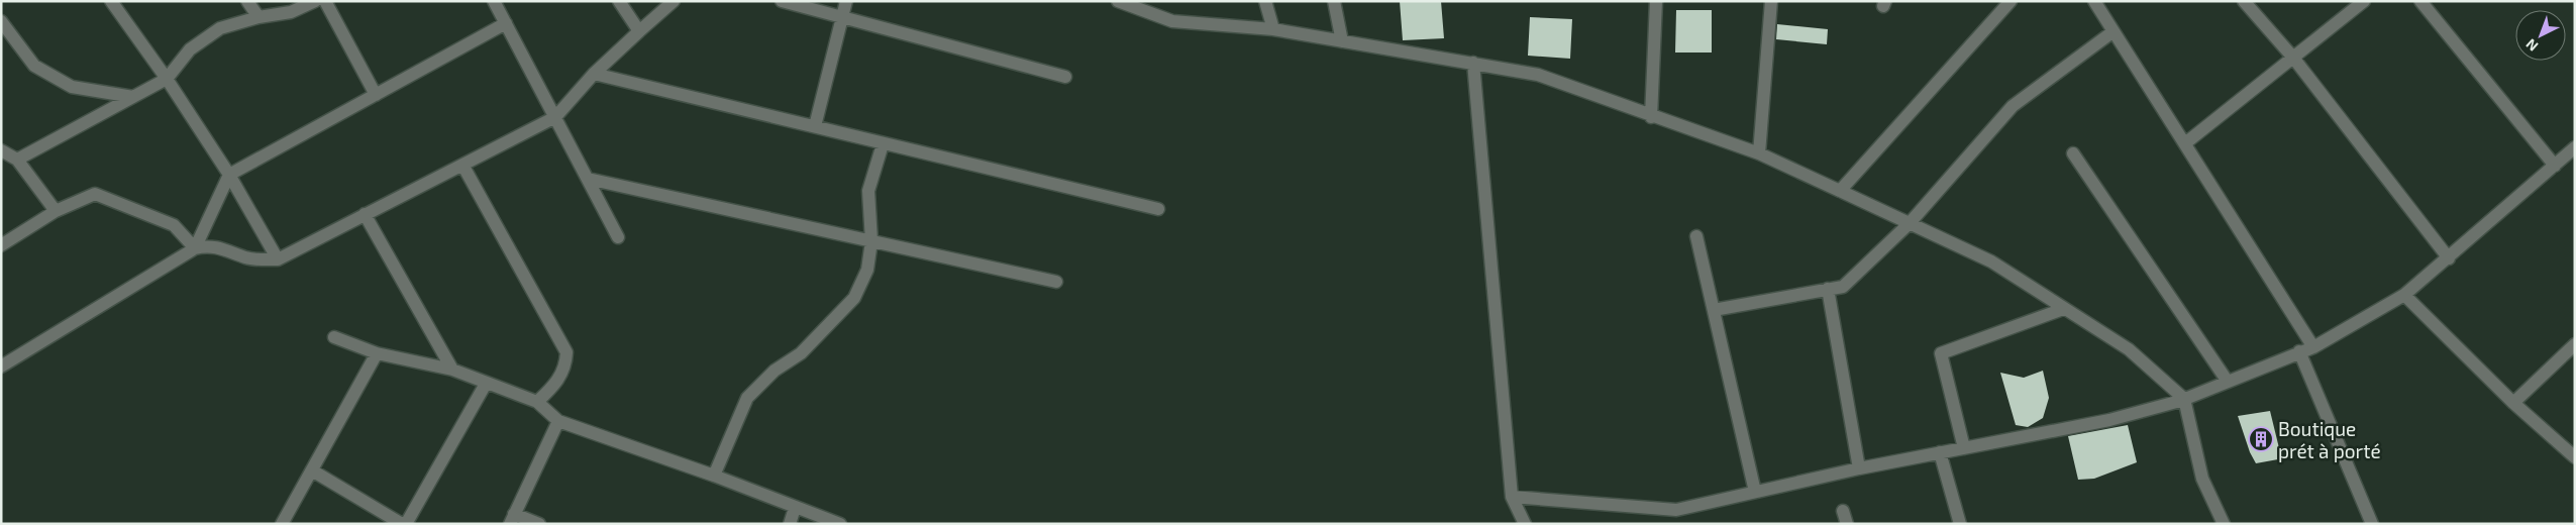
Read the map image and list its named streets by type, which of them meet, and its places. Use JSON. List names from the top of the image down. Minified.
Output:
{"places":{"building":["Boutique prét à porté"]},"north":"bottom left"}
